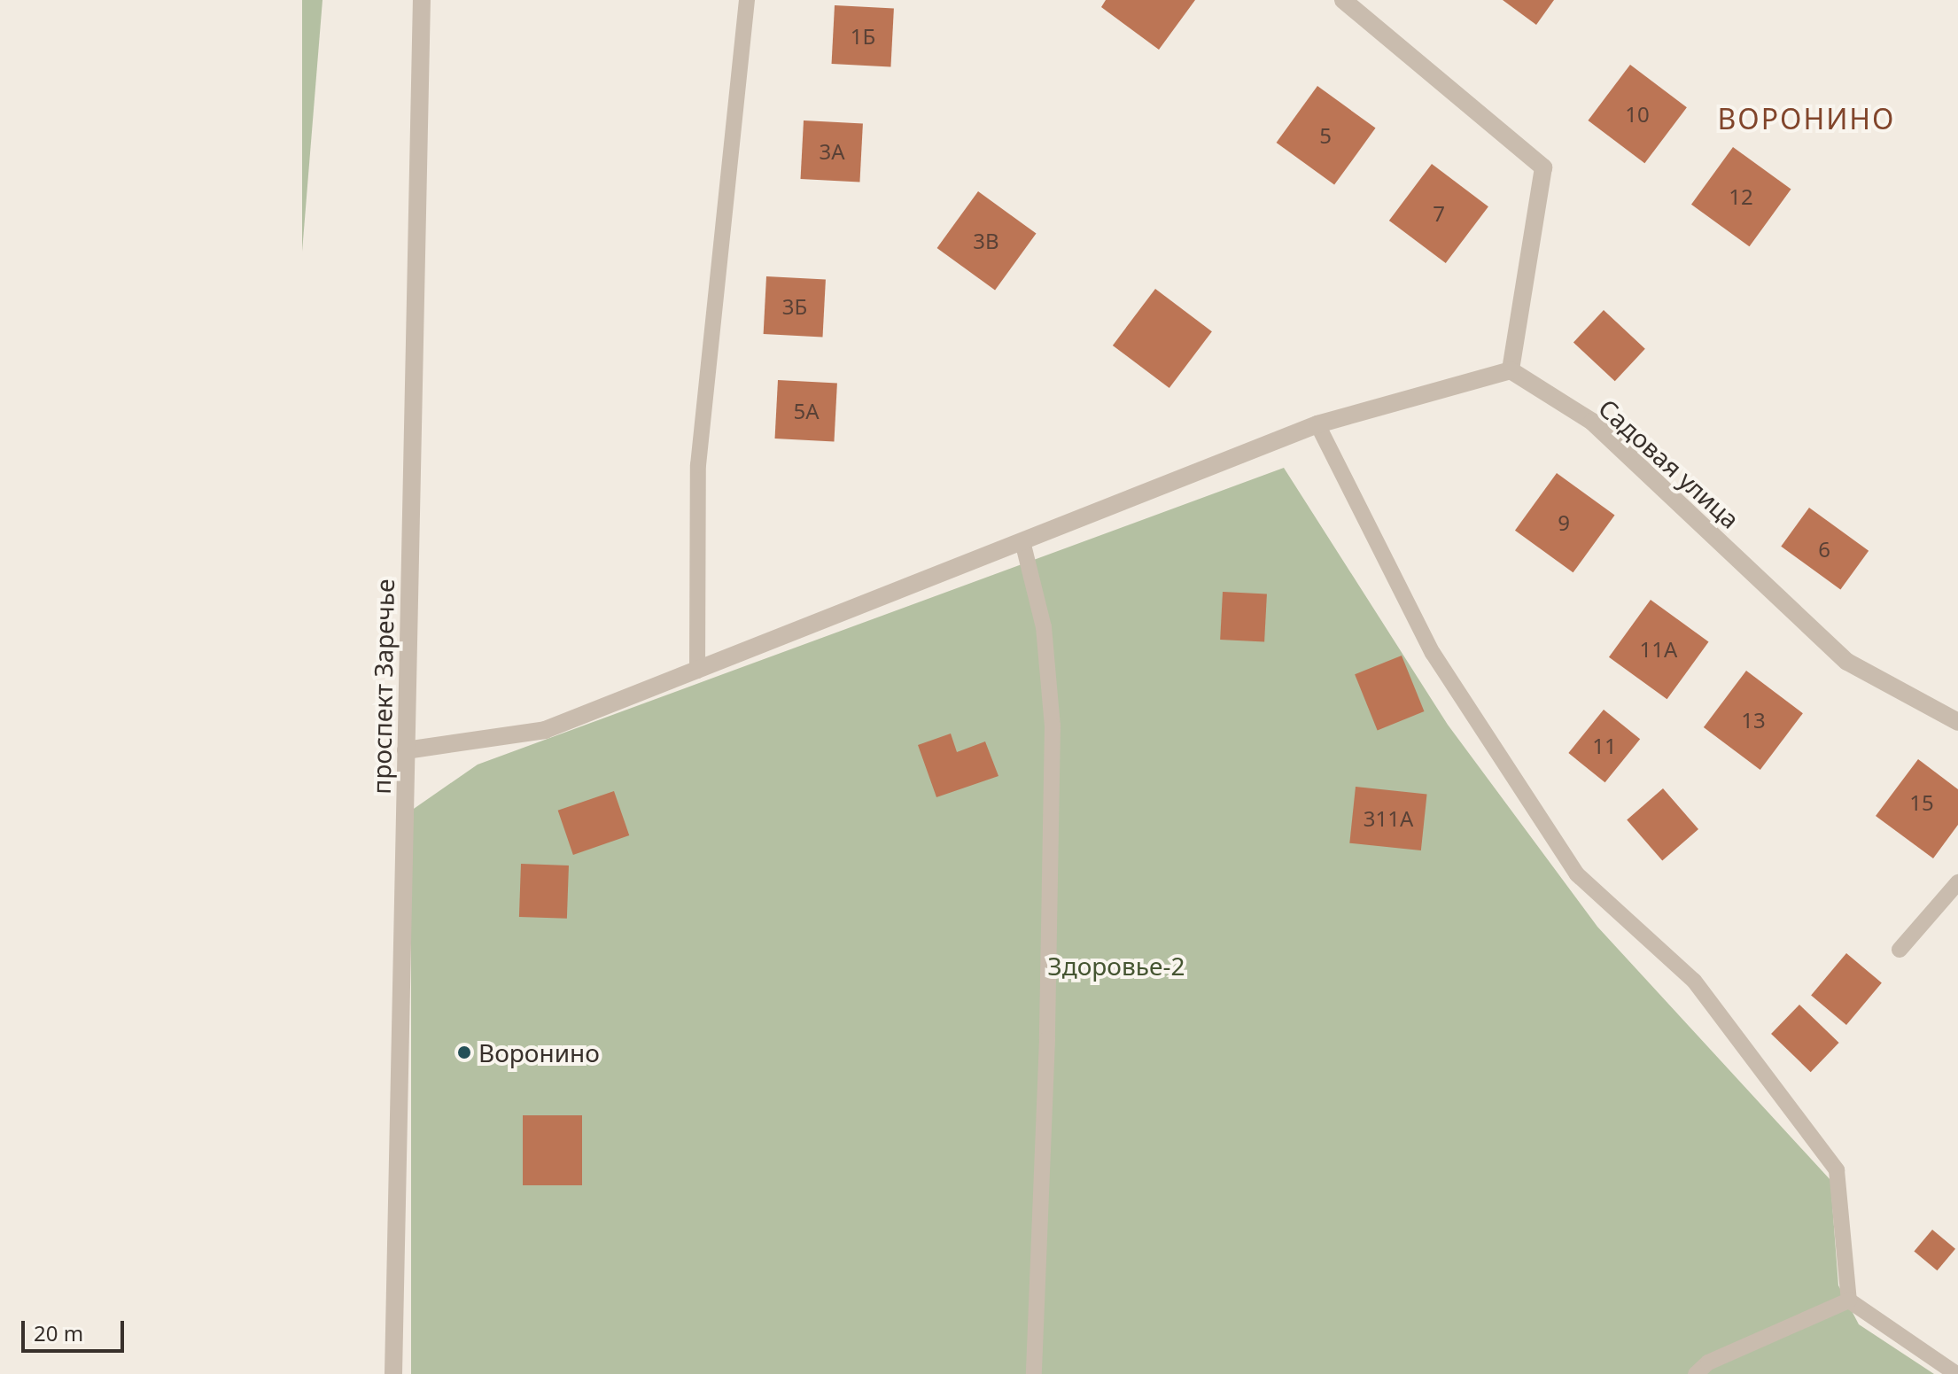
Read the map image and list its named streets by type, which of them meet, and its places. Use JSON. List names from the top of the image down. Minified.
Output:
{"streets":{"street":["Садовая улица","проспект Заречье"]},"districts":["ВОРОНИНО"],"parks":["Здоровье-2"],"places":["Воронино"],"house_numbers":["1Б","10","5","3А","12","7","3В","3Б","5А","9","6","11А","13","11","15","311А"],"scale_bar":"20 m"}
